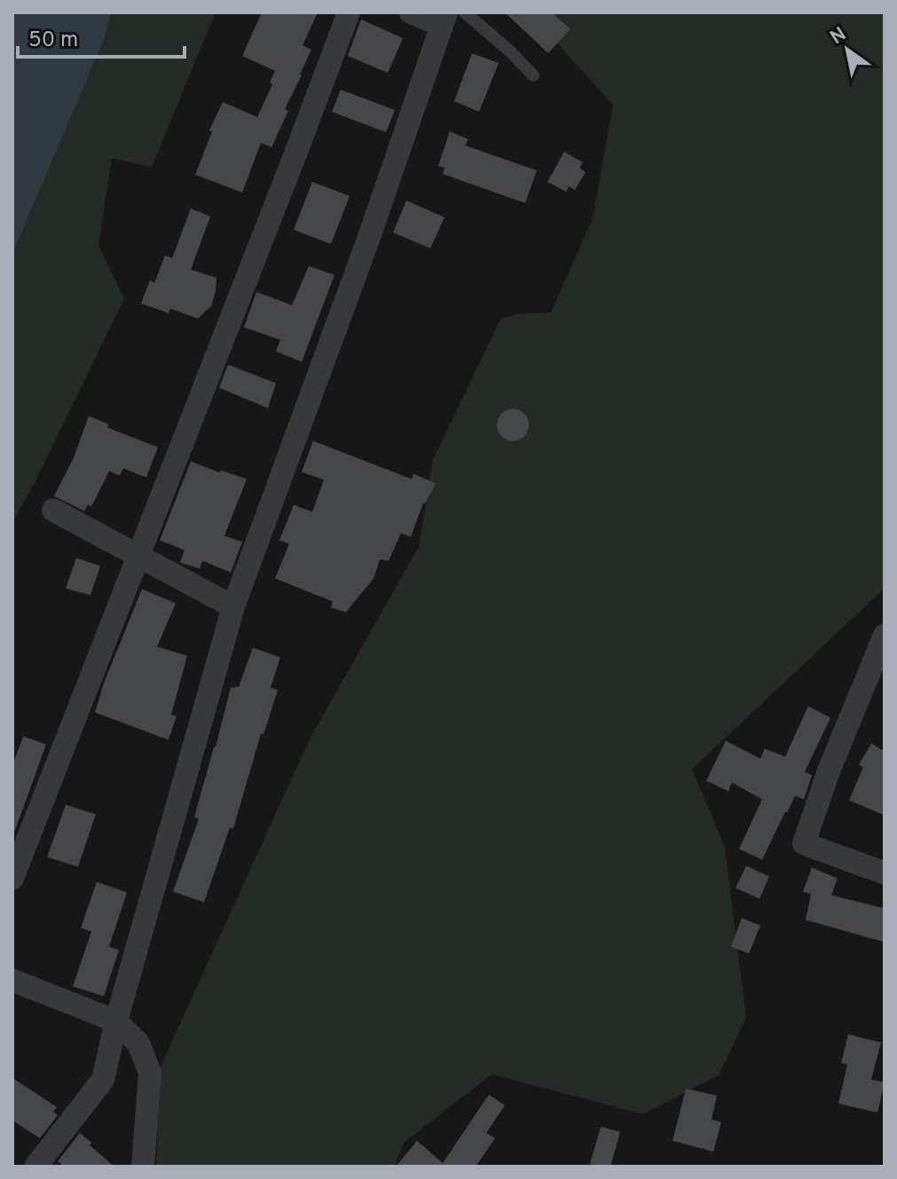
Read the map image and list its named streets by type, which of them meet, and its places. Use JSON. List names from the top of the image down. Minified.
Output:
{"scale_bar":"50 m","north":"top left"}
